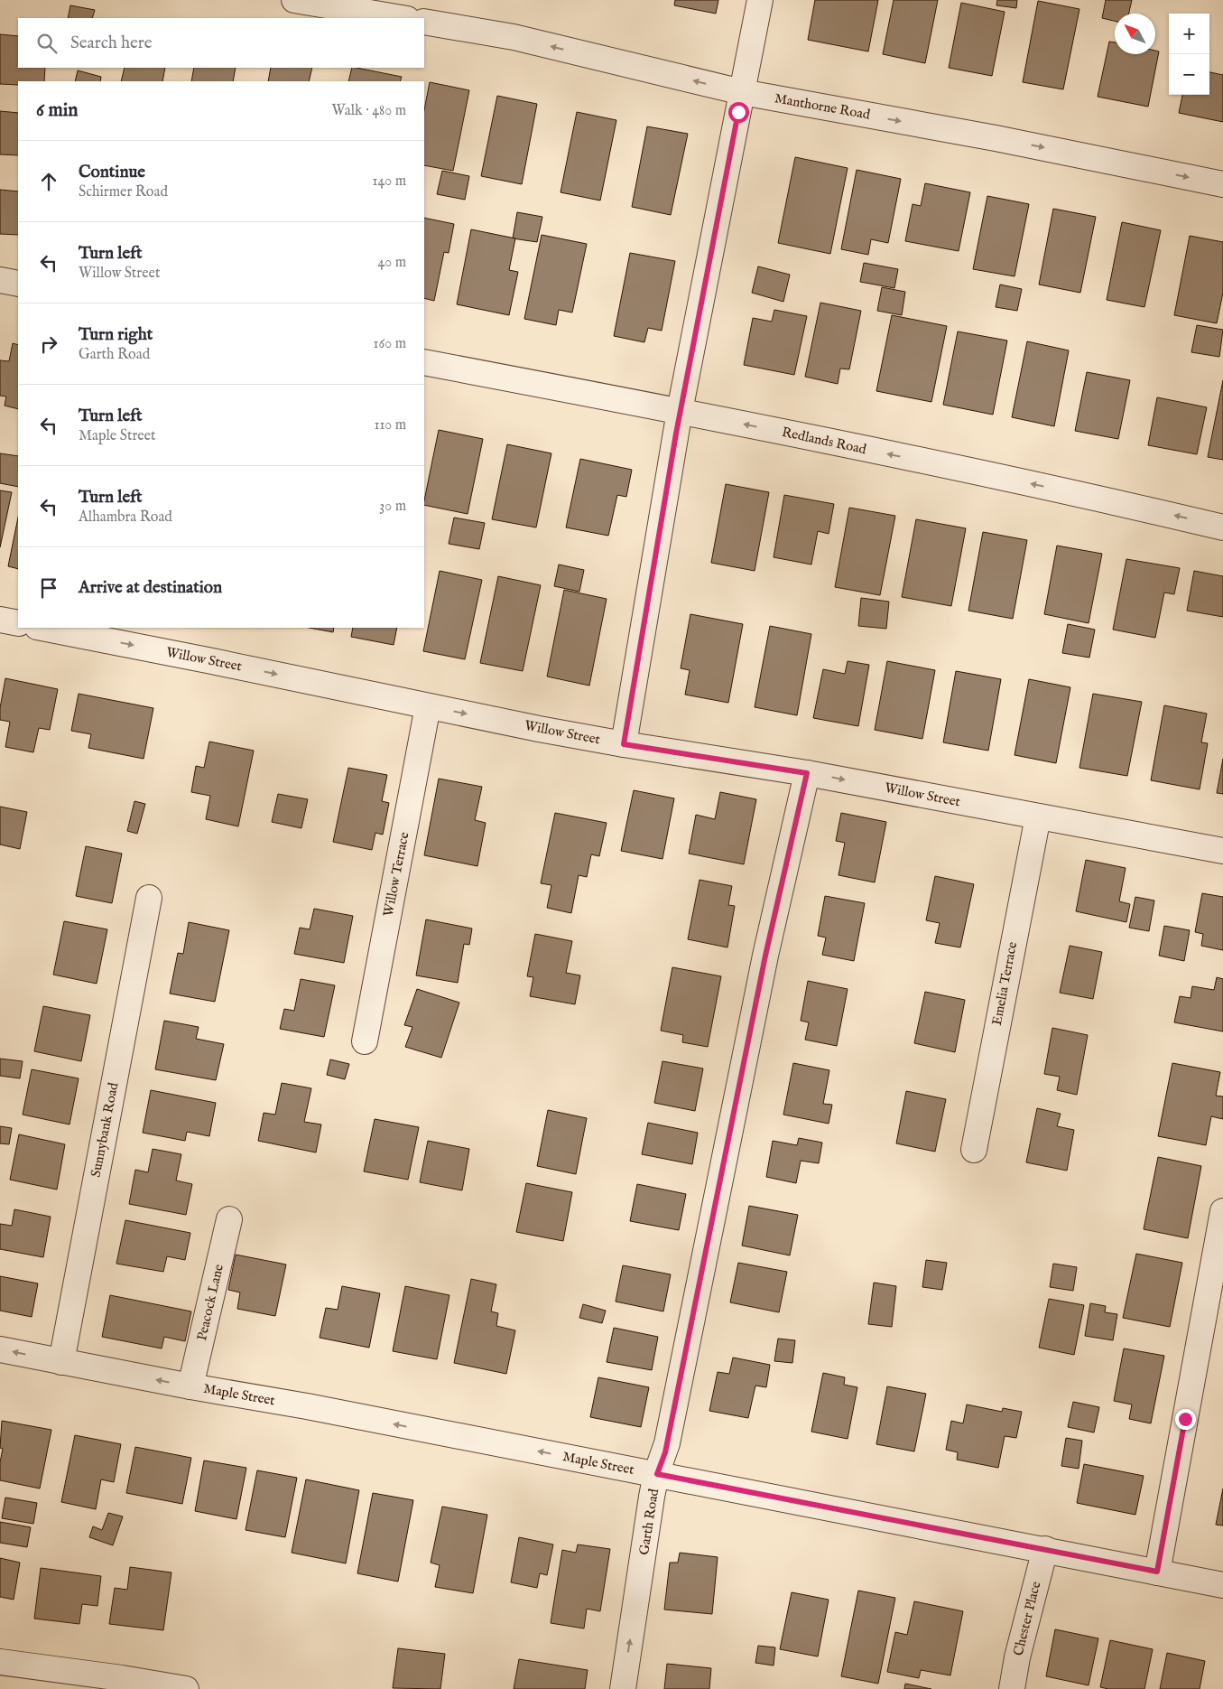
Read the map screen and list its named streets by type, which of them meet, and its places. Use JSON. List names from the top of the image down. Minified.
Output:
{"streets":{"street":["Manthorne Road","Redlands Road","Willow Street","Willow Terrace","Emelia Terrace","Sunnybank Road","Peacock Lane","Maple Street","Garth Road","Chester Place"]},"crossings":[["Willow Street","Willow Terrace"],["Willow Street","Emelia Terrace"],["Willow Street","Garth Road"],["Sunnybank Road","Maple Street"],["Peacock Lane","Maple Street"],["Maple Street","Garth Road"],["Maple Street","Chester Place"]],"one_way":["Redlands Road","Willow Street","Maple Street"],"north":"top left","page":{"map_buttons":["+","−"],"search":"Search here","heading":["6 min","Walk · 480 m"],"list":[["Continue","Schirmer Road","140 m"],["Turn left","Willow Street","40 m"],["Turn right","Garth Road","160 m"],["Turn left","Maple Street","110 m"],["Turn left","Alhambra Road","30 m"],"Arrive at destination"]}}
